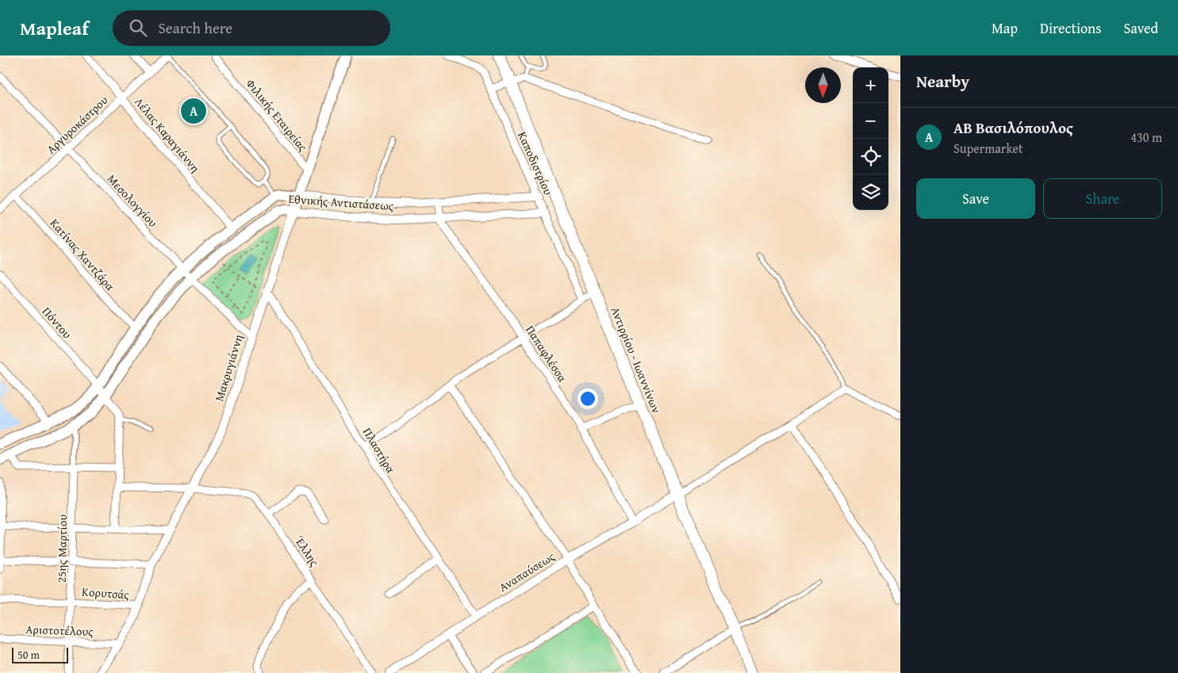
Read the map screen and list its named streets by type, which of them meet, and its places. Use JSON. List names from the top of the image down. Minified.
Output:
{"streets":{"main road":["Εθνικής Αντιστάσεως","Αντιρρίου - Ιωαννίνων","Μακρυγιάννη"],"street":["Φιλικής Εταιρείας","Αργυροκάστρου","Λέλας Καραγιάννη","Καποδιστρίου","Μεσολογγίου","Κατίνας Χαντζάρα","Πόντου","Παπαφλέσσα","Πλαστήρα","25ης Μαρτίου","Έλλης","Αναπαύσεως","Κορυτσάς","Αριστοτέλους"]},"crossings":[["Φιλικής Εταιρείας","Μακρυγιάννη"],["Αργυροκάστρου","Λέλας Καραγιάννη"],["Αργυροκάστρου","Μεσολογγίου"],["Αργυροκάστρου","Κατίνας Χαντζάρα"],["Λέλας Καραγιάννη","Εθνικής Αντιστάσεως"],["Καποδιστρίου","Εθνικής Αντιστάσεως"],["Μεσολογγίου","Εθνικής Αντιστάσεως"],["Μεσολογγίου","Μακρυγιάννη"],["Εθνικής Αντιστάσεως","Κατίνας Χαντζάρα"],["Εθνικής Αντιστάσεως","Πόντου"],["Εθνικής Αντιστάσεως","Παπαφλέσσα"],["Εθνικής Αντιστάσεως","Μακρυγιάννη"],["Εθνικής Αντιστάσεως","25ης Μαρτίου"],["Παπαφλέσσα","Αναπαύσεως"],["Αντιρρίου - Ιωαννίνων","Αναπαύσεως"],["Μακρυγιάννη","Πλαστήρα"],["Μακρυγιάννη","Έλλης"],["Μακρυγιάννη","Κορυτσάς"],["Μακρυγιάννη","Αριστοτέλους"],["Πλαστήρα","Αναπαύσεως"],["25ης Μαρτίου","Κορυτσάς"],["25ης Μαρτίου","Αριστοτέλους"]],"scale_bar":"50 m","north":"bottom","page":{"header":"Mapleaf","search":"Search here","nav":["Map","Directions","Saved"],"heading":"Nearby","map_buttons":["+","−"],"pins":"A","list":[{"mark":"A","name":"ΑΒ Βασιλόπουλος","note":"Supermarket","value":"430 m"}],"buttons":["Save","Share"],"scale":"50 m"}}
